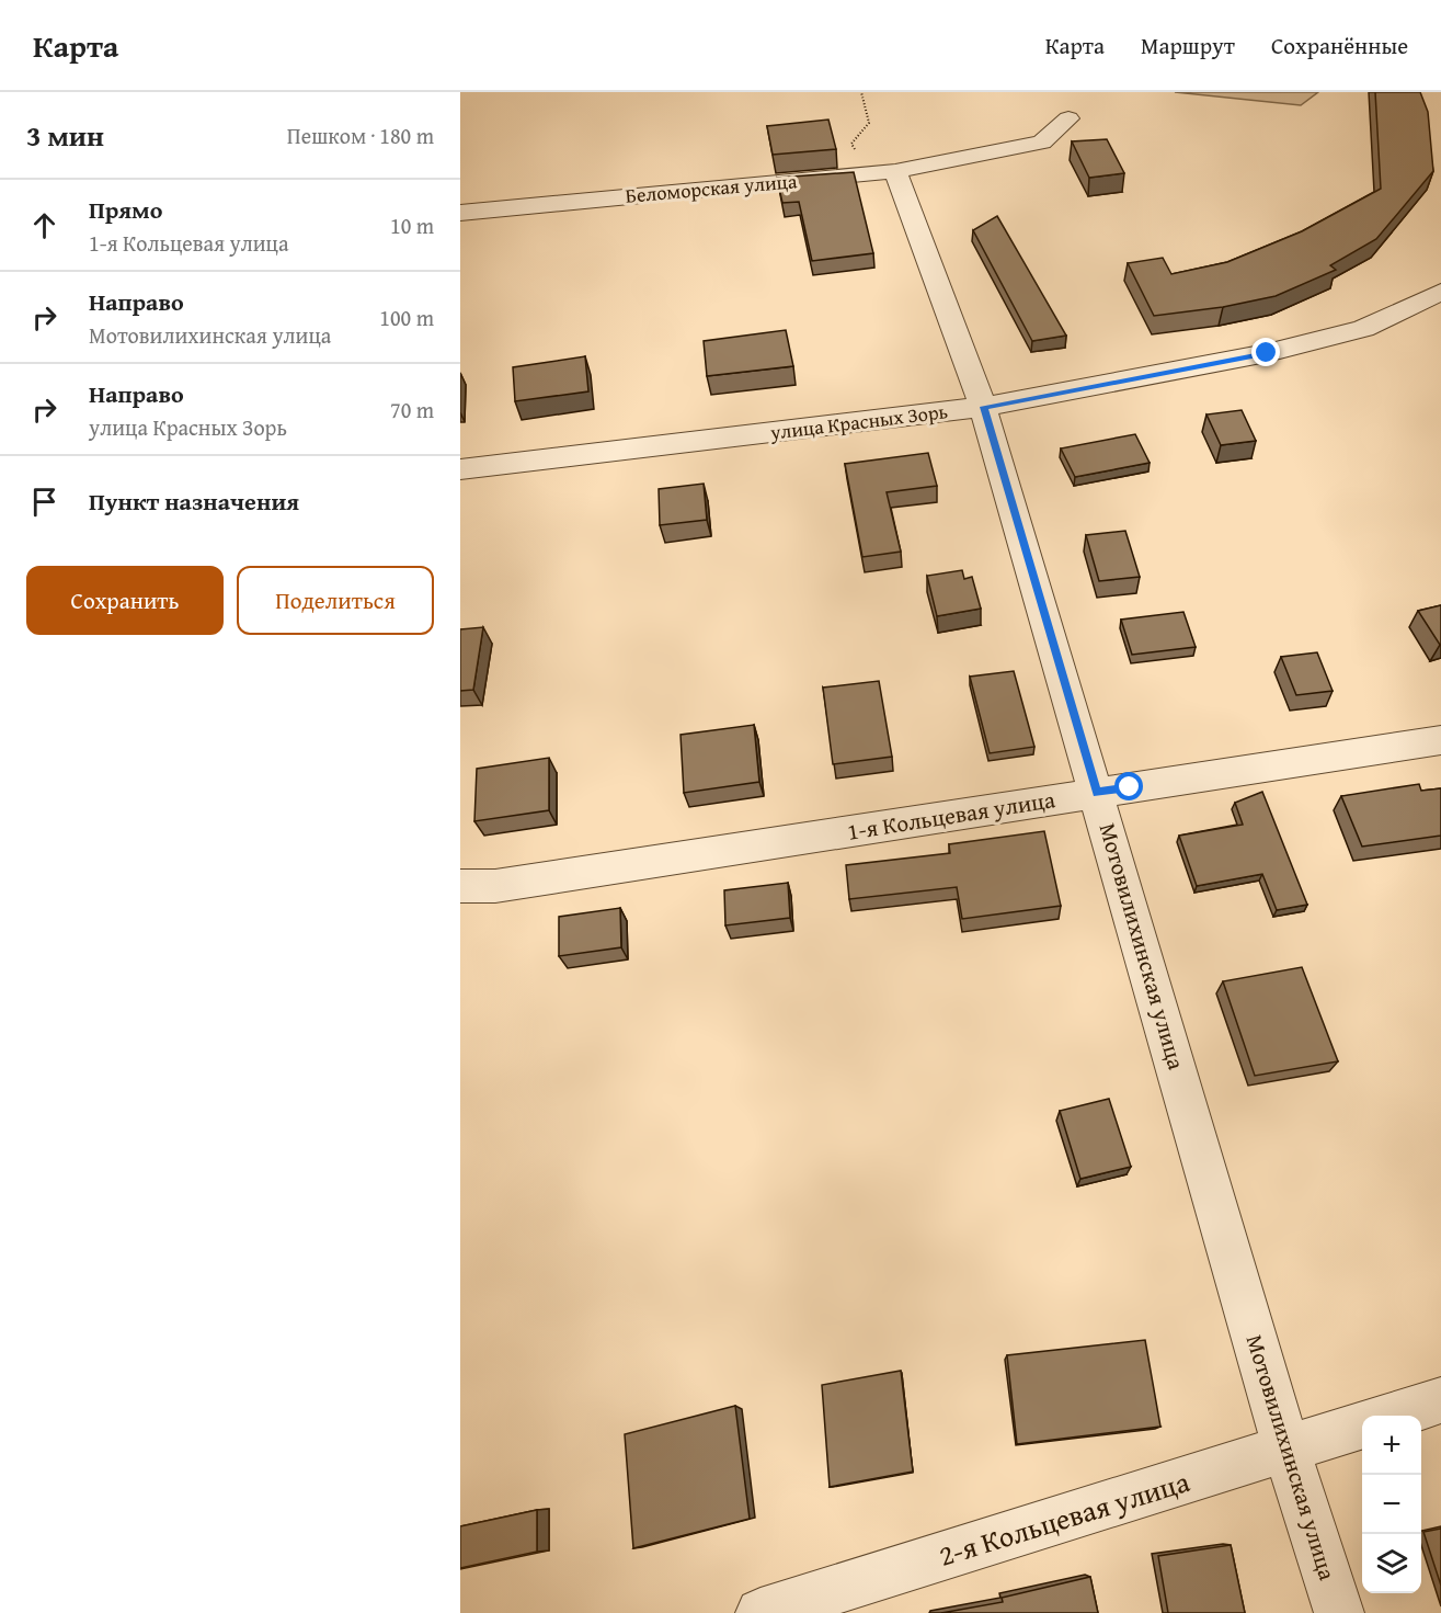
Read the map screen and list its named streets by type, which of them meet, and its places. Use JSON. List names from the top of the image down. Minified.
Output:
{"streets":{"street":["Беломорская улица","улица Красных Зорь","1-я Кольцевая улица","Мотовилихинская улица","2-я Кольцевая улица"]},"crossings":[["Беломорская улица","Мотовилихинская улица"],["улица Красных Зорь","Мотовилихинская улица"],["1-я Кольцевая улица","Мотовилихинская улица"],["Мотовилихинская улица","2-я Кольцевая улица"]],"page":{"header":"Карта","nav":["Карта","Маршрут","Сохранённые"],"heading":["3 мин","Пешком · 180 m"],"list":[["Прямо","1-я Кольцевая улица","10 m"],["Направо","Мотовилихинская улица","100 m"],["Направо","улица Красных Зорь","70 m"],"Пункт назначения"],"buttons":["Сохранить","Поделиться"],"map_buttons":["+","−"]}}
